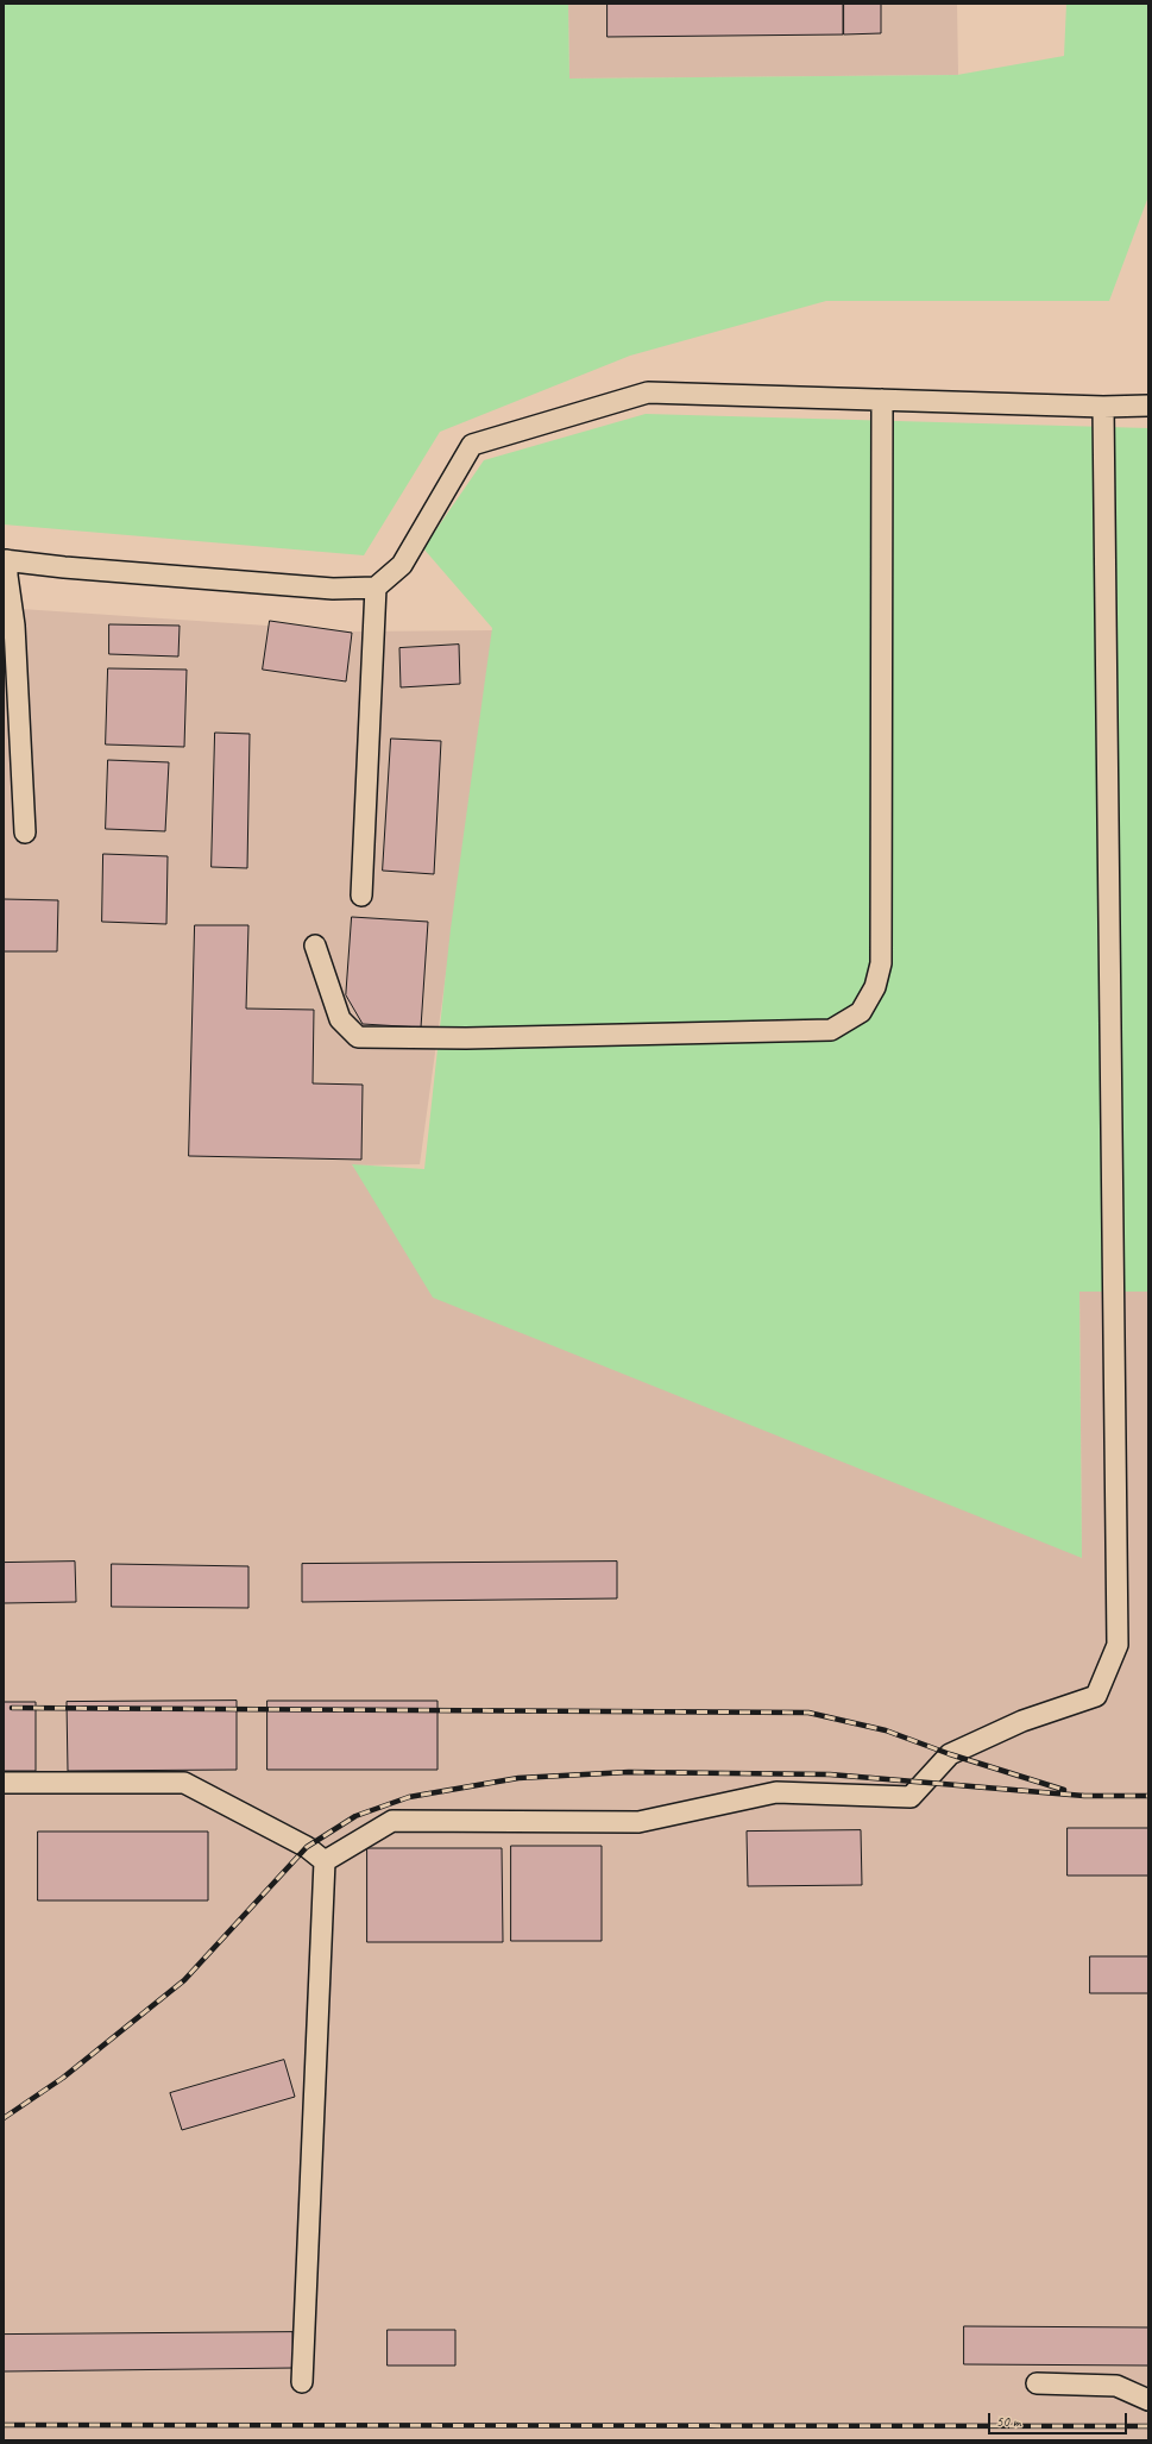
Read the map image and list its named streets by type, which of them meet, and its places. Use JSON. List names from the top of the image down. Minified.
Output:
{"scale_bar":"50 m"}
